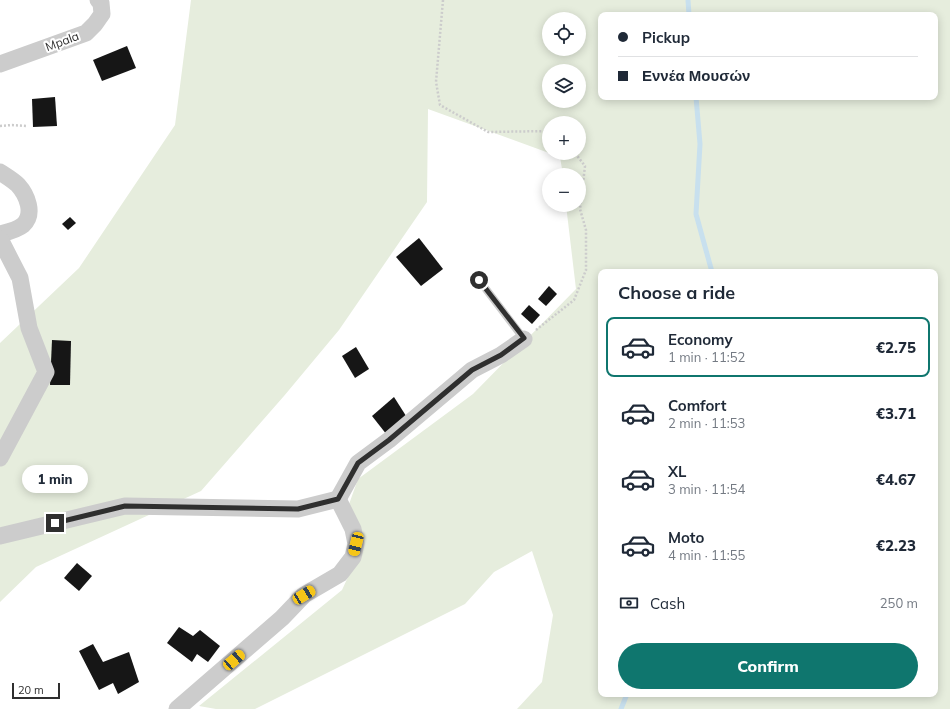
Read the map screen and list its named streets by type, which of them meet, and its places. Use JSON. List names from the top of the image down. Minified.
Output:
{"streets":{"street":["Mpala"]},"scale_bar":"20 m","page":{"map_buttons":["+","−"],"banner":["Pickup","Εννέα Μουσών"],"heading":"Choose a ride","list":[{"name":"Economy","note":"1 min · 11:52","value":"€2.75"},{"name":"Comfort","note":"2 min · 11:53","value":"€3.71"},{"name":"XL","note":"3 min · 11:54","value":"€4.67"},{"name":"Moto","note":"4 min · 11:55","value":"€2.23"}],"bubble":"1 min","pay":["Cash","250 m"],"buttons":"Confirm","scale":"20 m"}}
